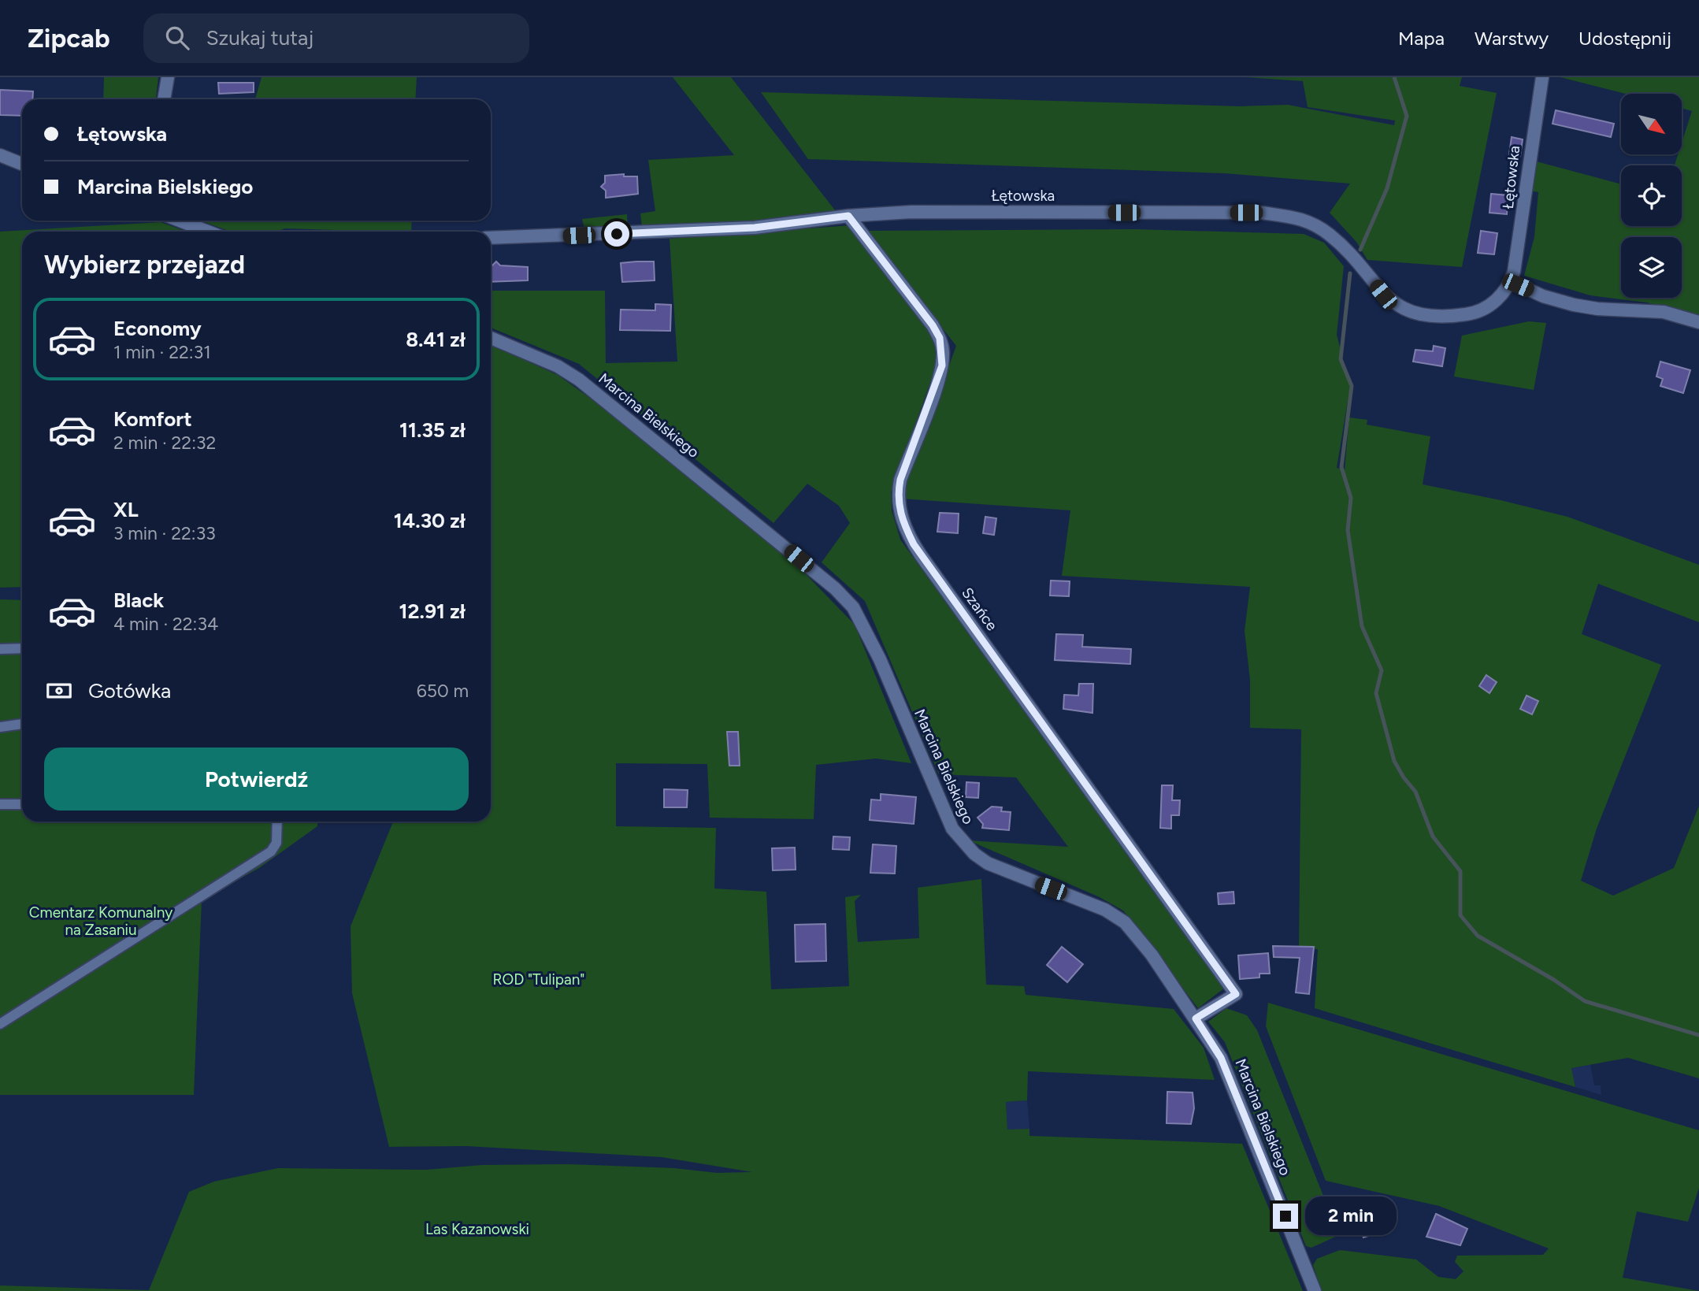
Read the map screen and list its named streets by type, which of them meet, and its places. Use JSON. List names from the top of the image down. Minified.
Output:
{"streets":{"street":["Łętowska","Marcina Bielskiego","Szańce"]},"crossings":[["Łętowska","Szańce"],["Marcina Bielskiego","Szańce"]],"parks":["Cmentarz Komunalny na Zasaniu","ROD \"Tulipan\"","Las Kazanowski"],"north":"bottom right","page":{"header":"Zipcab","search":"Szukaj tutaj","nav":["Mapa","Warstwy","Udostępnij"],"banner":["Łętowska","Marcina Bielskiego"],"heading":"Wybierz przejazd","list":[{"name":"Economy","note":"1 min · 22:31","value":"8.41 zł"},{"name":"Komfort","note":"2 min · 22:32","value":"11.35 zł"},{"name":"XL","note":"3 min · 22:33","value":"14.30 zł"},{"name":"Black","note":"4 min · 22:34","value":"12.91 zł"}],"pay":["Gotówka","650 m"],"buttons":"Potwierdź","bubble":"2 min"}}
